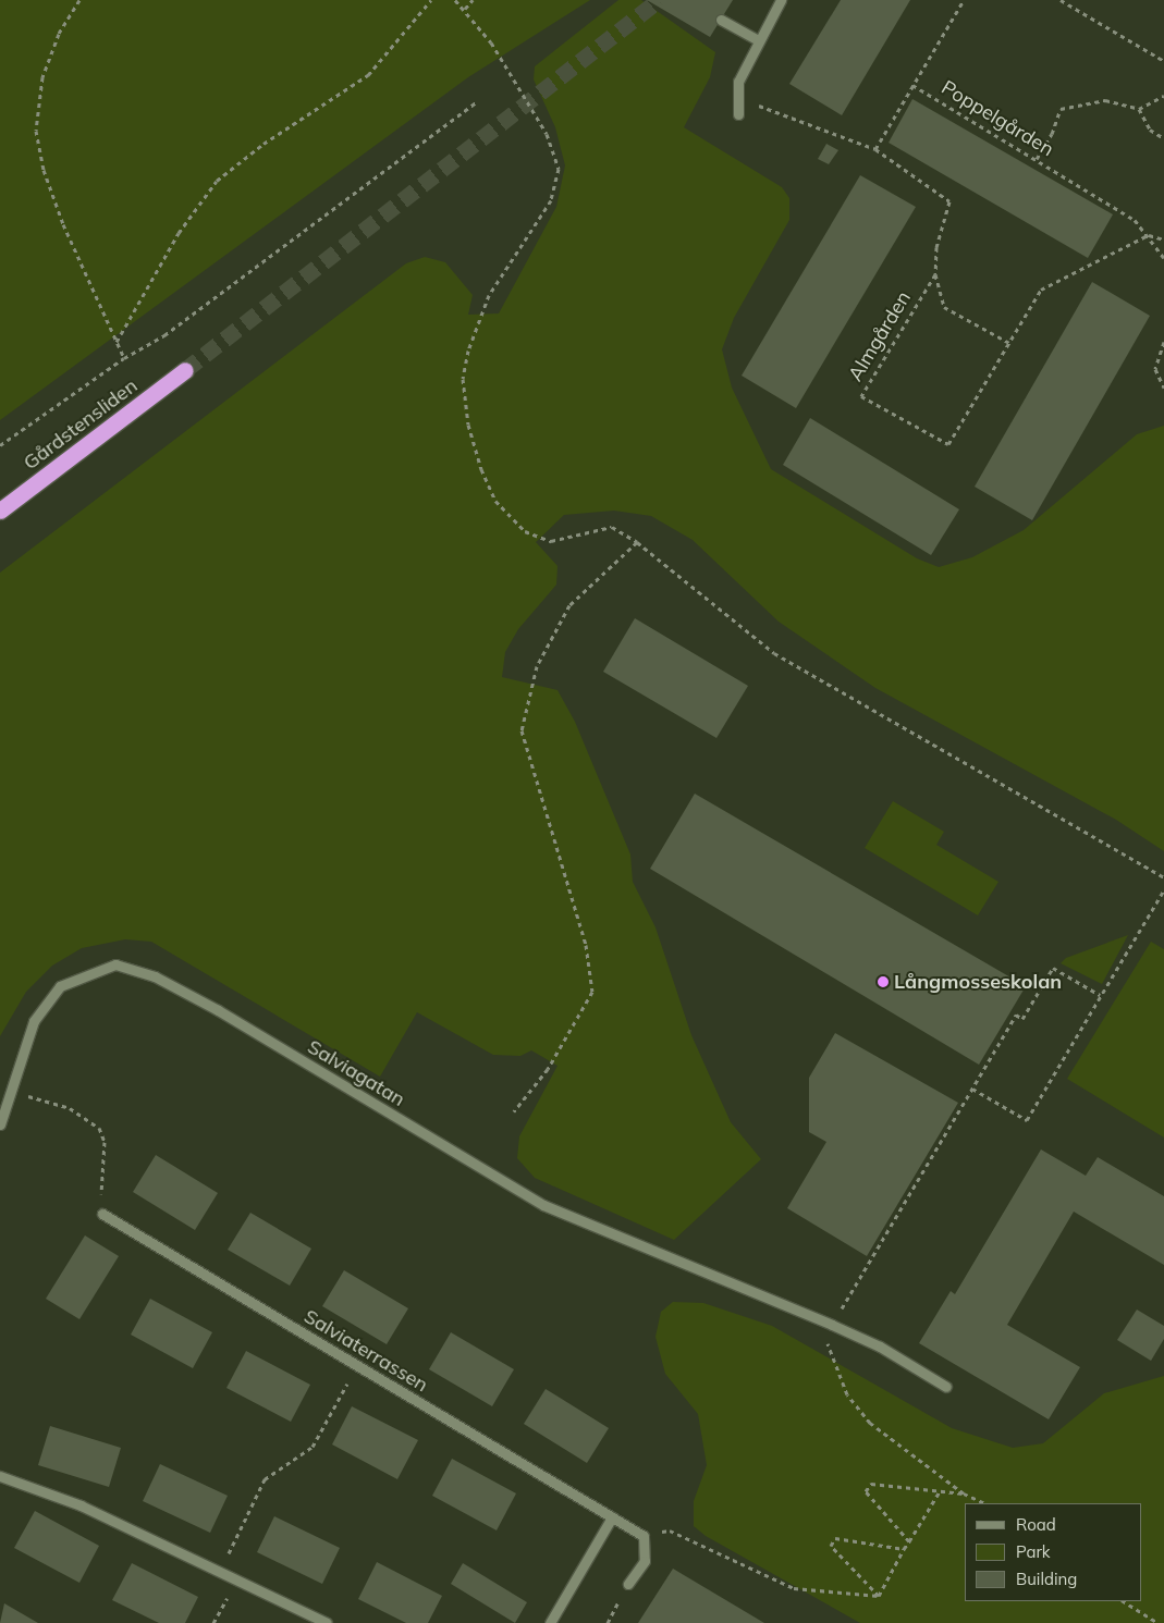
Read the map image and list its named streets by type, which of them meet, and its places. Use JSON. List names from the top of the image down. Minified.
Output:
{"streets":{"highway":["Gårdstensliden"],"street":["Salviagatan","Salviaterrassen"],"path":["Poppelgården","Almgården"]},"crossings":[["Poppelgården","Almgården"]],"places":["Långmosseskolan"],"legend":["Road","Park","Building"]}
